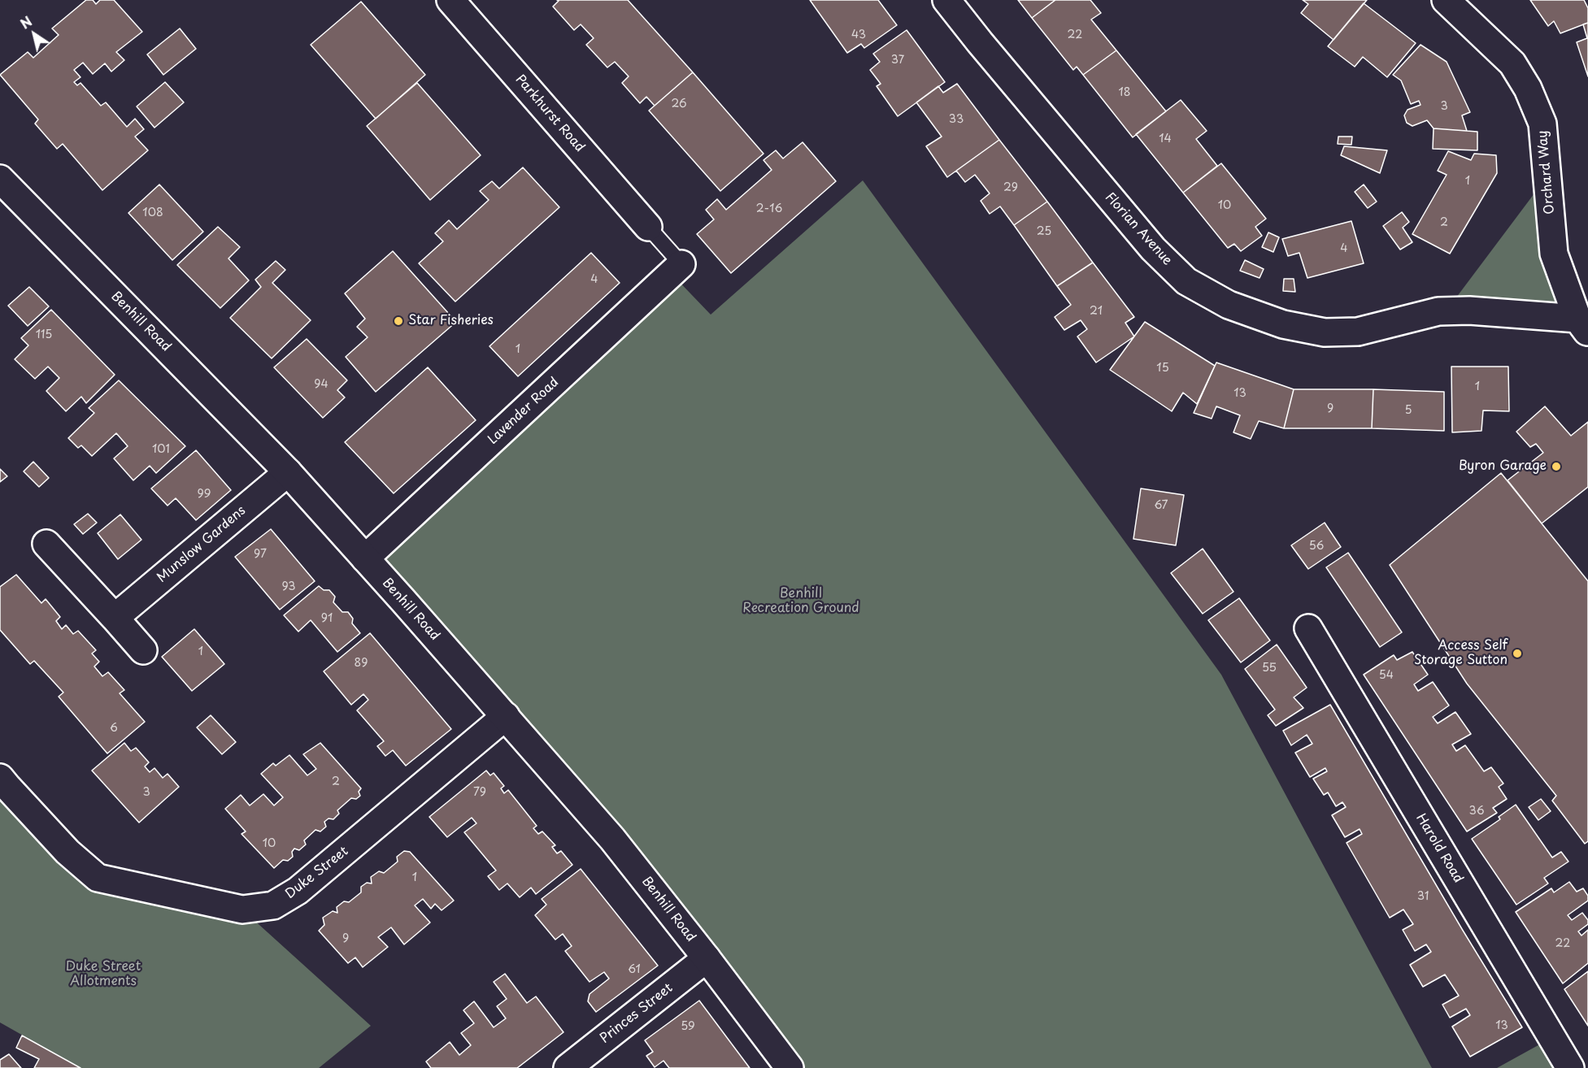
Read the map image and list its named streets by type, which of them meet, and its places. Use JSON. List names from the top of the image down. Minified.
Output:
{"streets":{"street":["Parkhurst Road","Orchard Way","Florian Avenue","Benhill Road","Lavender Road","Munslow Gardens","Harold Road","Duke Street","Princes Street"]},"crossings":[["Orchard Way","Florian Avenue"],["Benhill Road","Lavender Road"],["Benhill Road","Munslow Gardens"],["Benhill Road","Duke Street"],["Benhill Road","Princes Street"]],"parks":["Benhill Recreation Ground","Duke Street Allotments"],"places":["Star Fisheries","Byron Garage","Access Self Storage Sutton"],"house_numbers":["43","22","37","18","26","3","33","14","1","29","10","2-16","108","2","25","4","4","21","115","1","15","94","1","13","9","5","101","99","67","56","97","93","91","1","89","55","54","6","2","3","79","36","10","1","31","9","22","61","13","59"],"north":"top left"}
